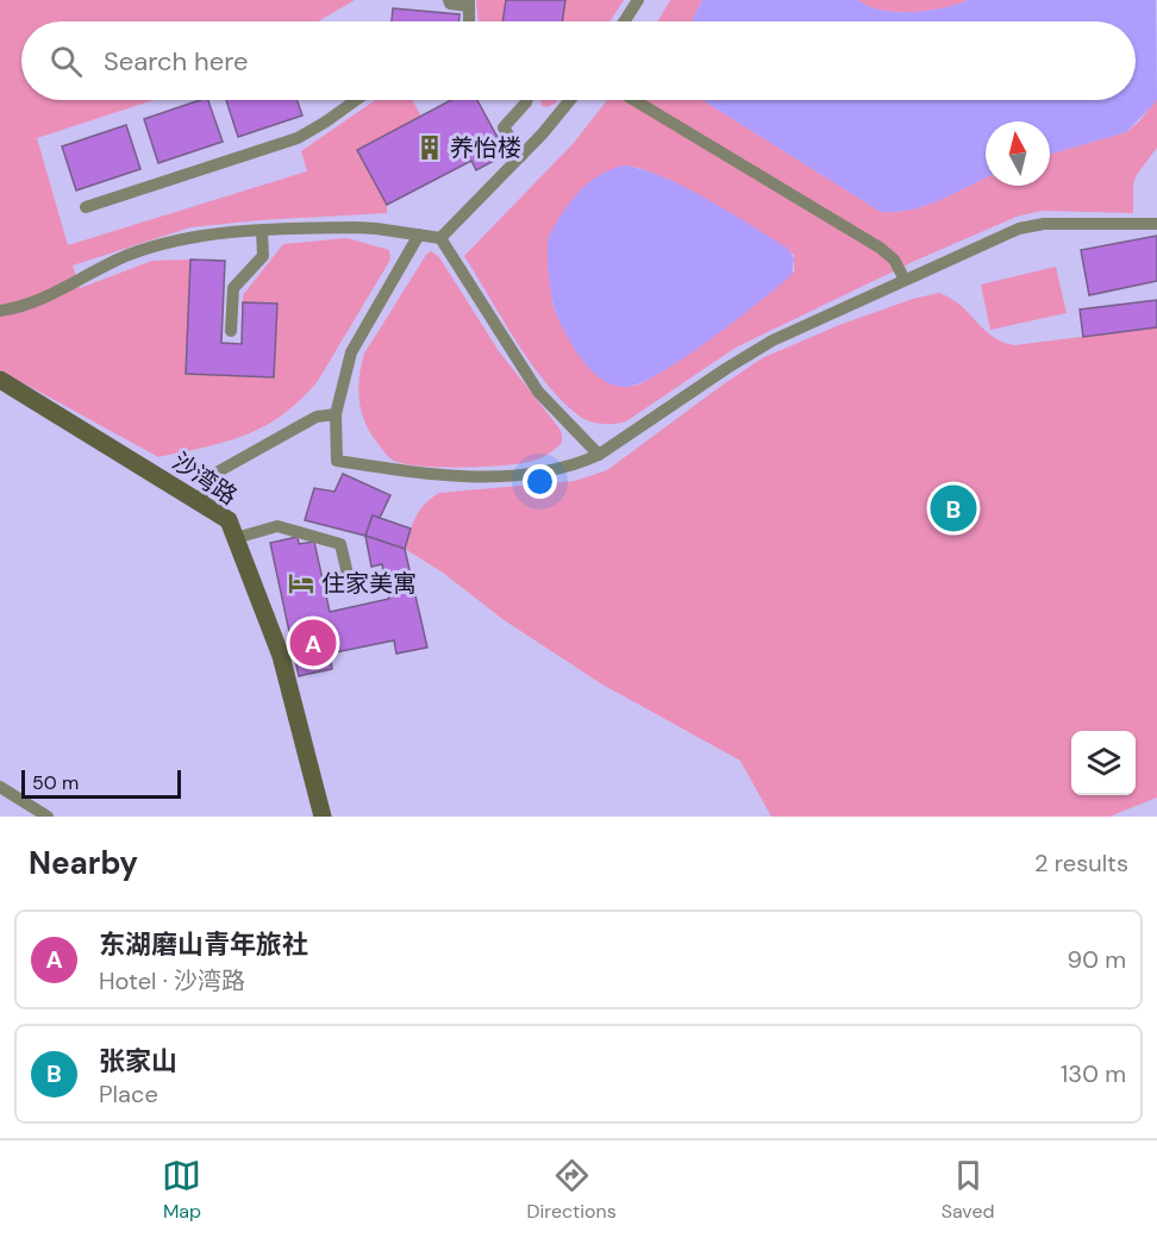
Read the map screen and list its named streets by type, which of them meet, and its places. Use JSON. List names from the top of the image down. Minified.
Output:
{"streets":{"street":["沙湾路"]},"places":{"building":["养怡楼"],"hotel":["住家美寓"]},"scale_bar":"50 m","north":"top","page":{"search":"Search here","pins":["B","A"],"scale":"50 m","heading":["Nearby","2 results"],"list":[{"mark":"A","name":"东湖磨山青年旅社","note":"Hotel · 沙湾路","value":"90 m"},{"mark":"B","name":"张家山","note":"Place","value":"130 m"}],"nav":["Map","Directions","Saved"]}}
